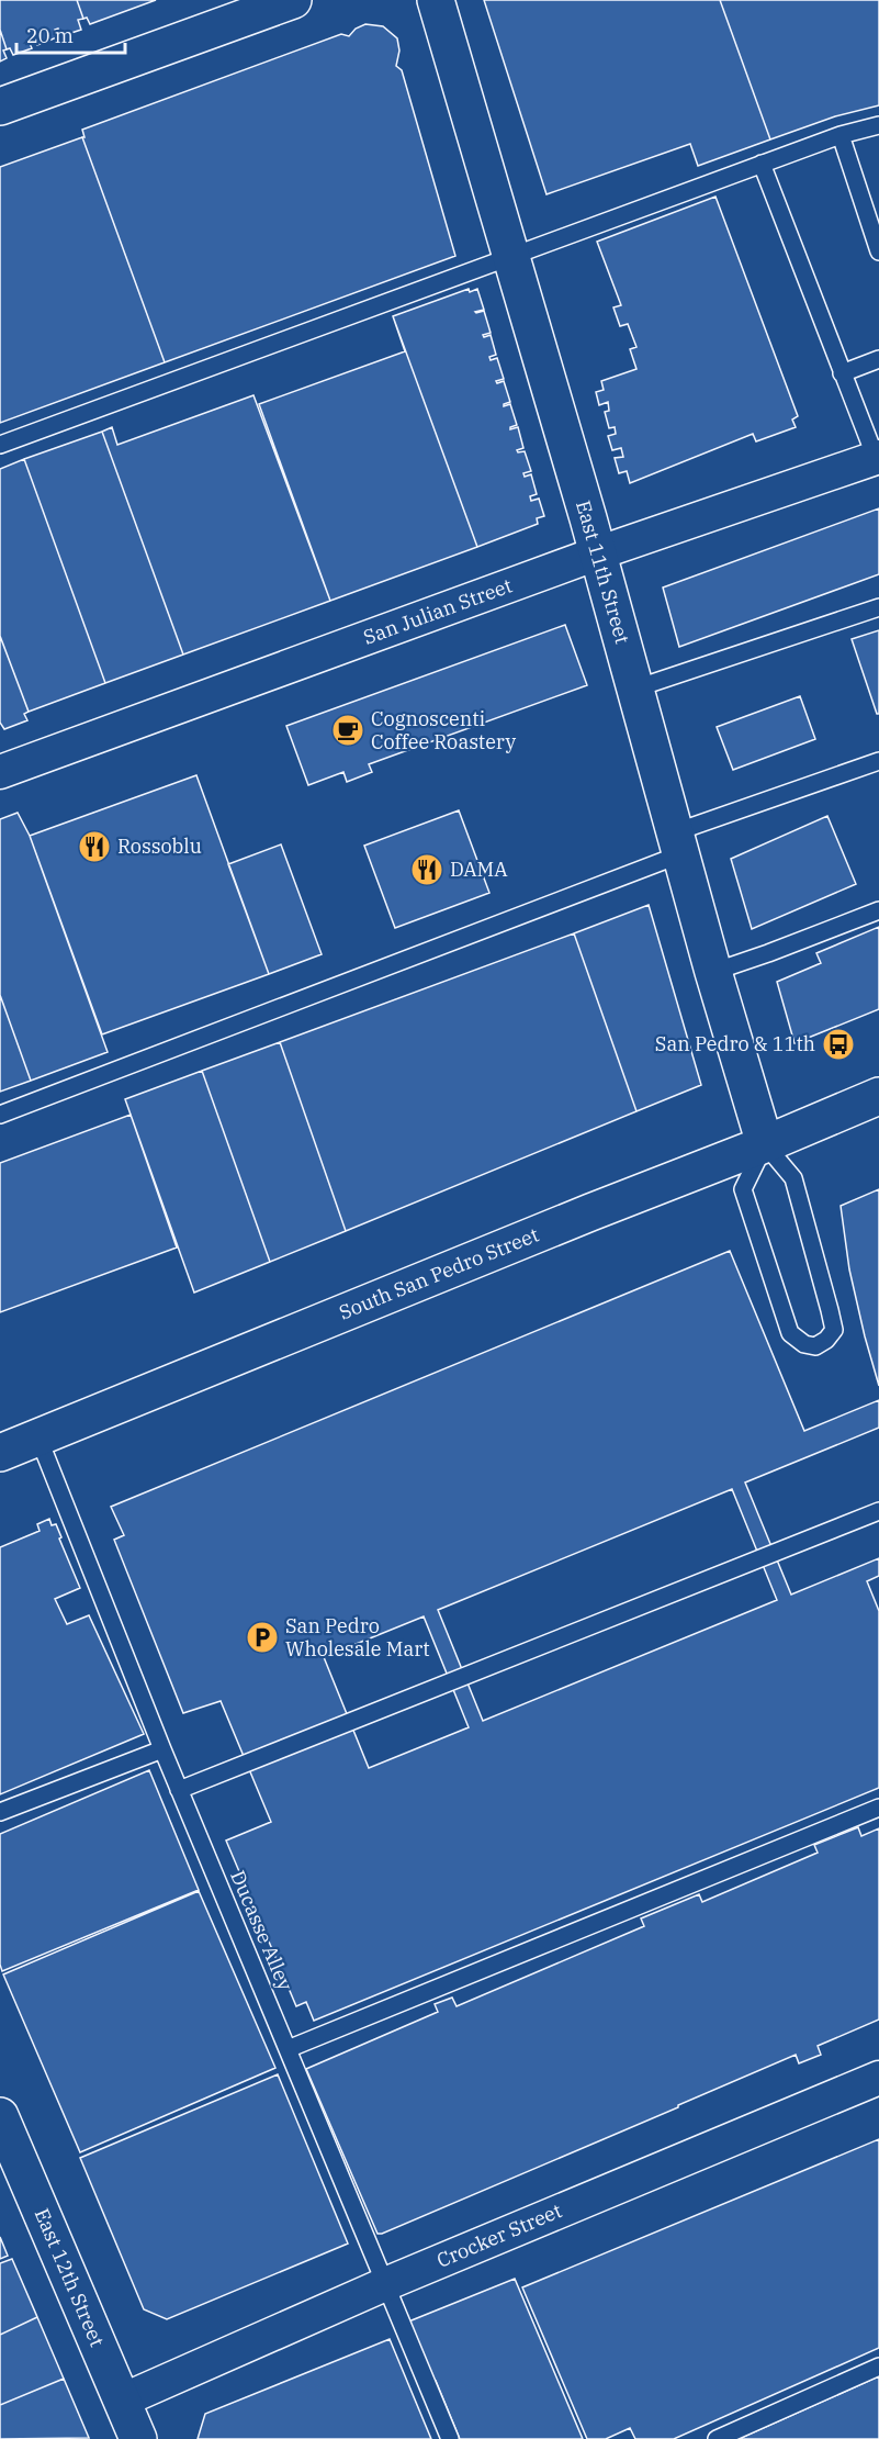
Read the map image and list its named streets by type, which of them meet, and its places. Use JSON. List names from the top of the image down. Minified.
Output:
{"streets":{"street":["East 11th Street","San Julian Street","South San Pedro Street","Crocker Street","East 12th Street"],"lane":["Ducasse Alley"]},"crossings":[["East 11th Street","San Julian Street"],["East 11th Street","South San Pedro Street"],["South San Pedro Street","Ducasse Alley"],["Ducasse Alley","Crocker Street"],["Crocker Street","East 12th Street"]],"places":{"cafe":["Cognoscenti Coffee Roastery"],"restaurant":["Rossoblu","DAMA"],"bus stop":["San Pedro & 11th"],"parking":["San Pedro Wholesale Mart"]},"scale_bar":"20 m"}
